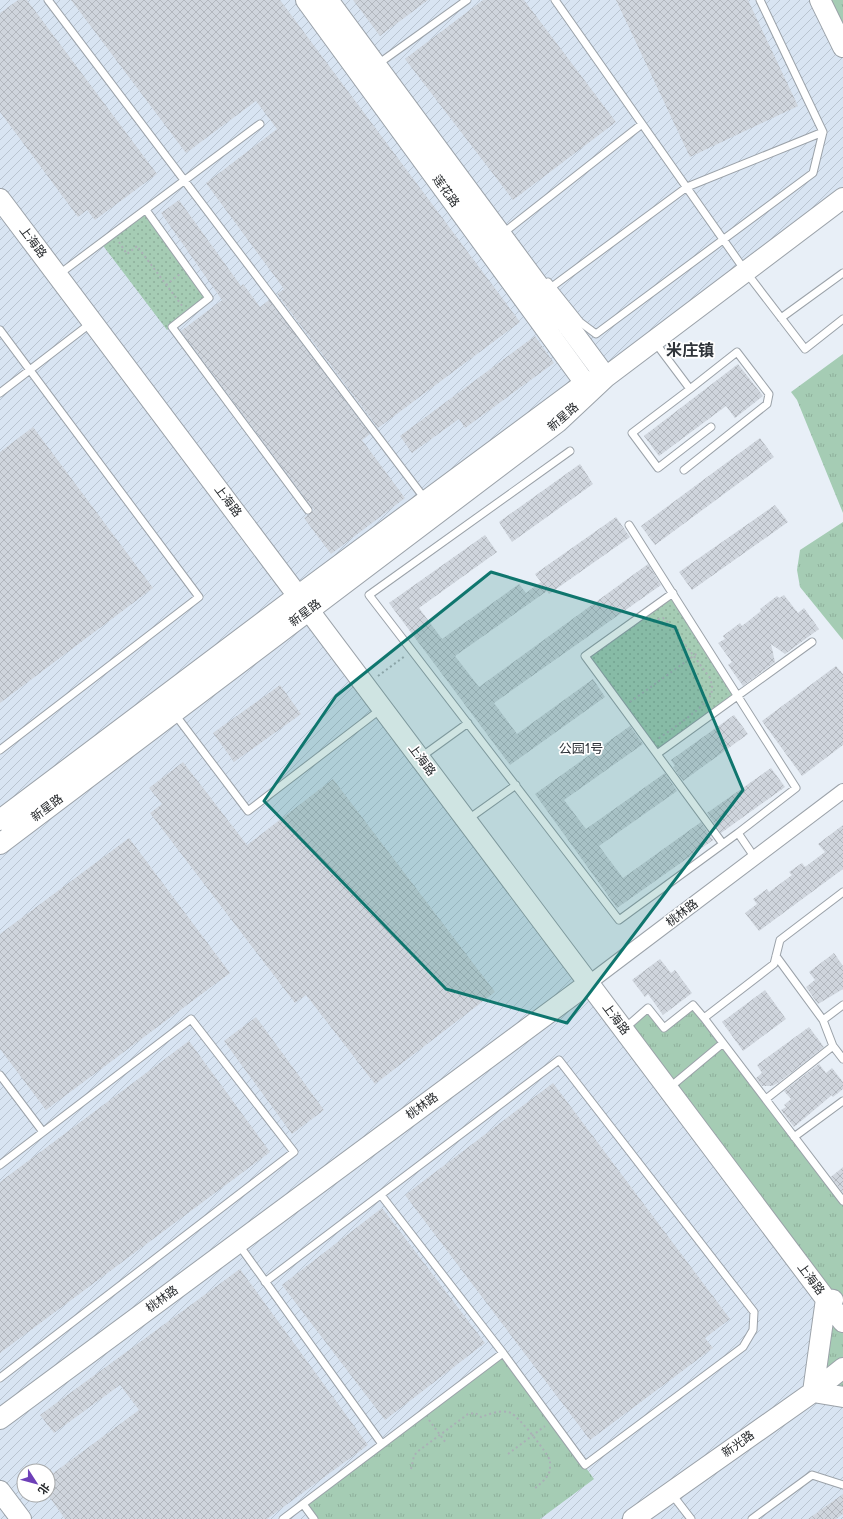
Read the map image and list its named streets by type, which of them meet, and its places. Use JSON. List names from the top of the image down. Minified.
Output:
{"streets":{"street":["莲花路","上海路","新星路","桃林路","新光路"]},"crossings":[["莲花路","新星路"],["上海路","新星路"],["上海路","桃林路"]],"districts":["米庄镇","公园1号"],"north":"bottom right"}
